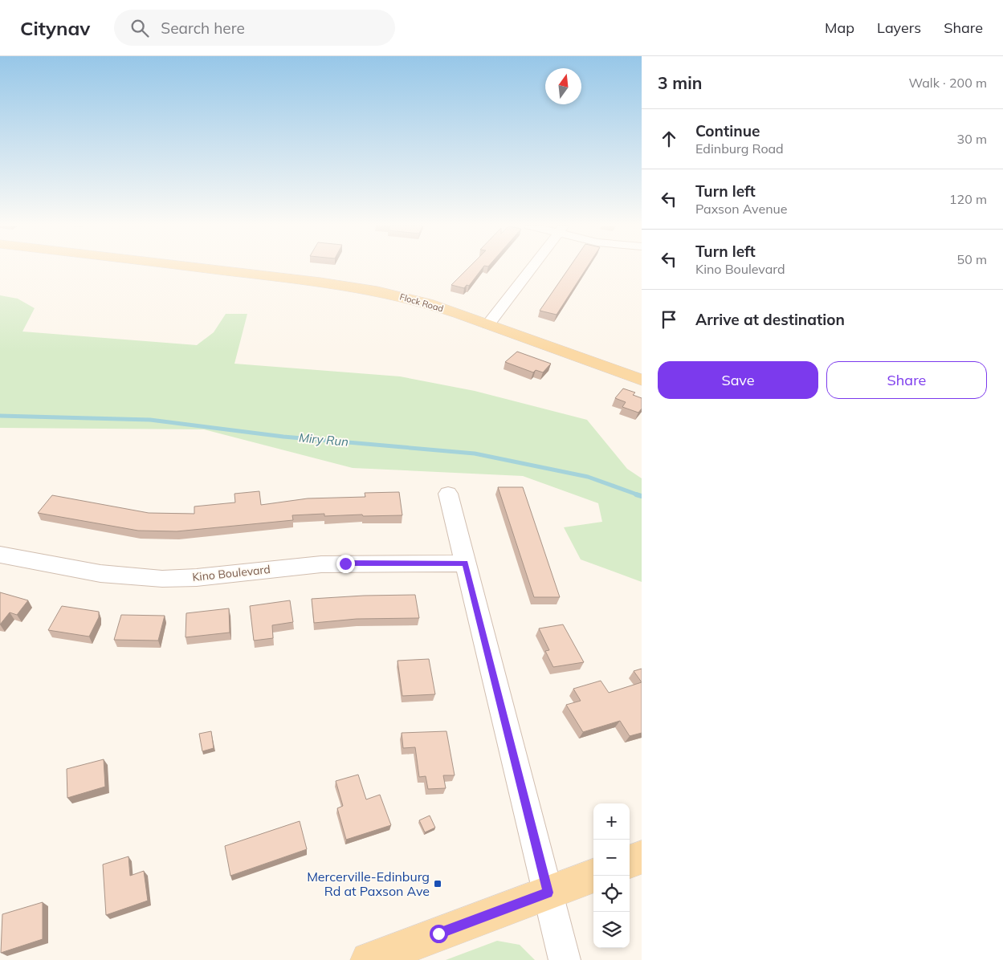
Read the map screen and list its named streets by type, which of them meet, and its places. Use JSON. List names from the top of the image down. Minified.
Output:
{"streets":{"main road":["Flock Road"],"street":["Kino Boulevard"]},"water":["Miry Run"],"places":{"transit":["Mercerville-Edinburg Rd at Paxson Ave"]},"north":"top","page":{"header":"Citynav","search":"Search here","nav":["Map","Layers","Share"],"heading":["3 min","Walk · 200 m"],"list":[["Continue","Edinburg Road","30 m"],["Turn left","Paxson Avenue","120 m"],["Turn left","Kino Boulevard","50 m"],"Arrive at destination"],"buttons":["Save","Share"],"map_buttons":["+","−"]}}
